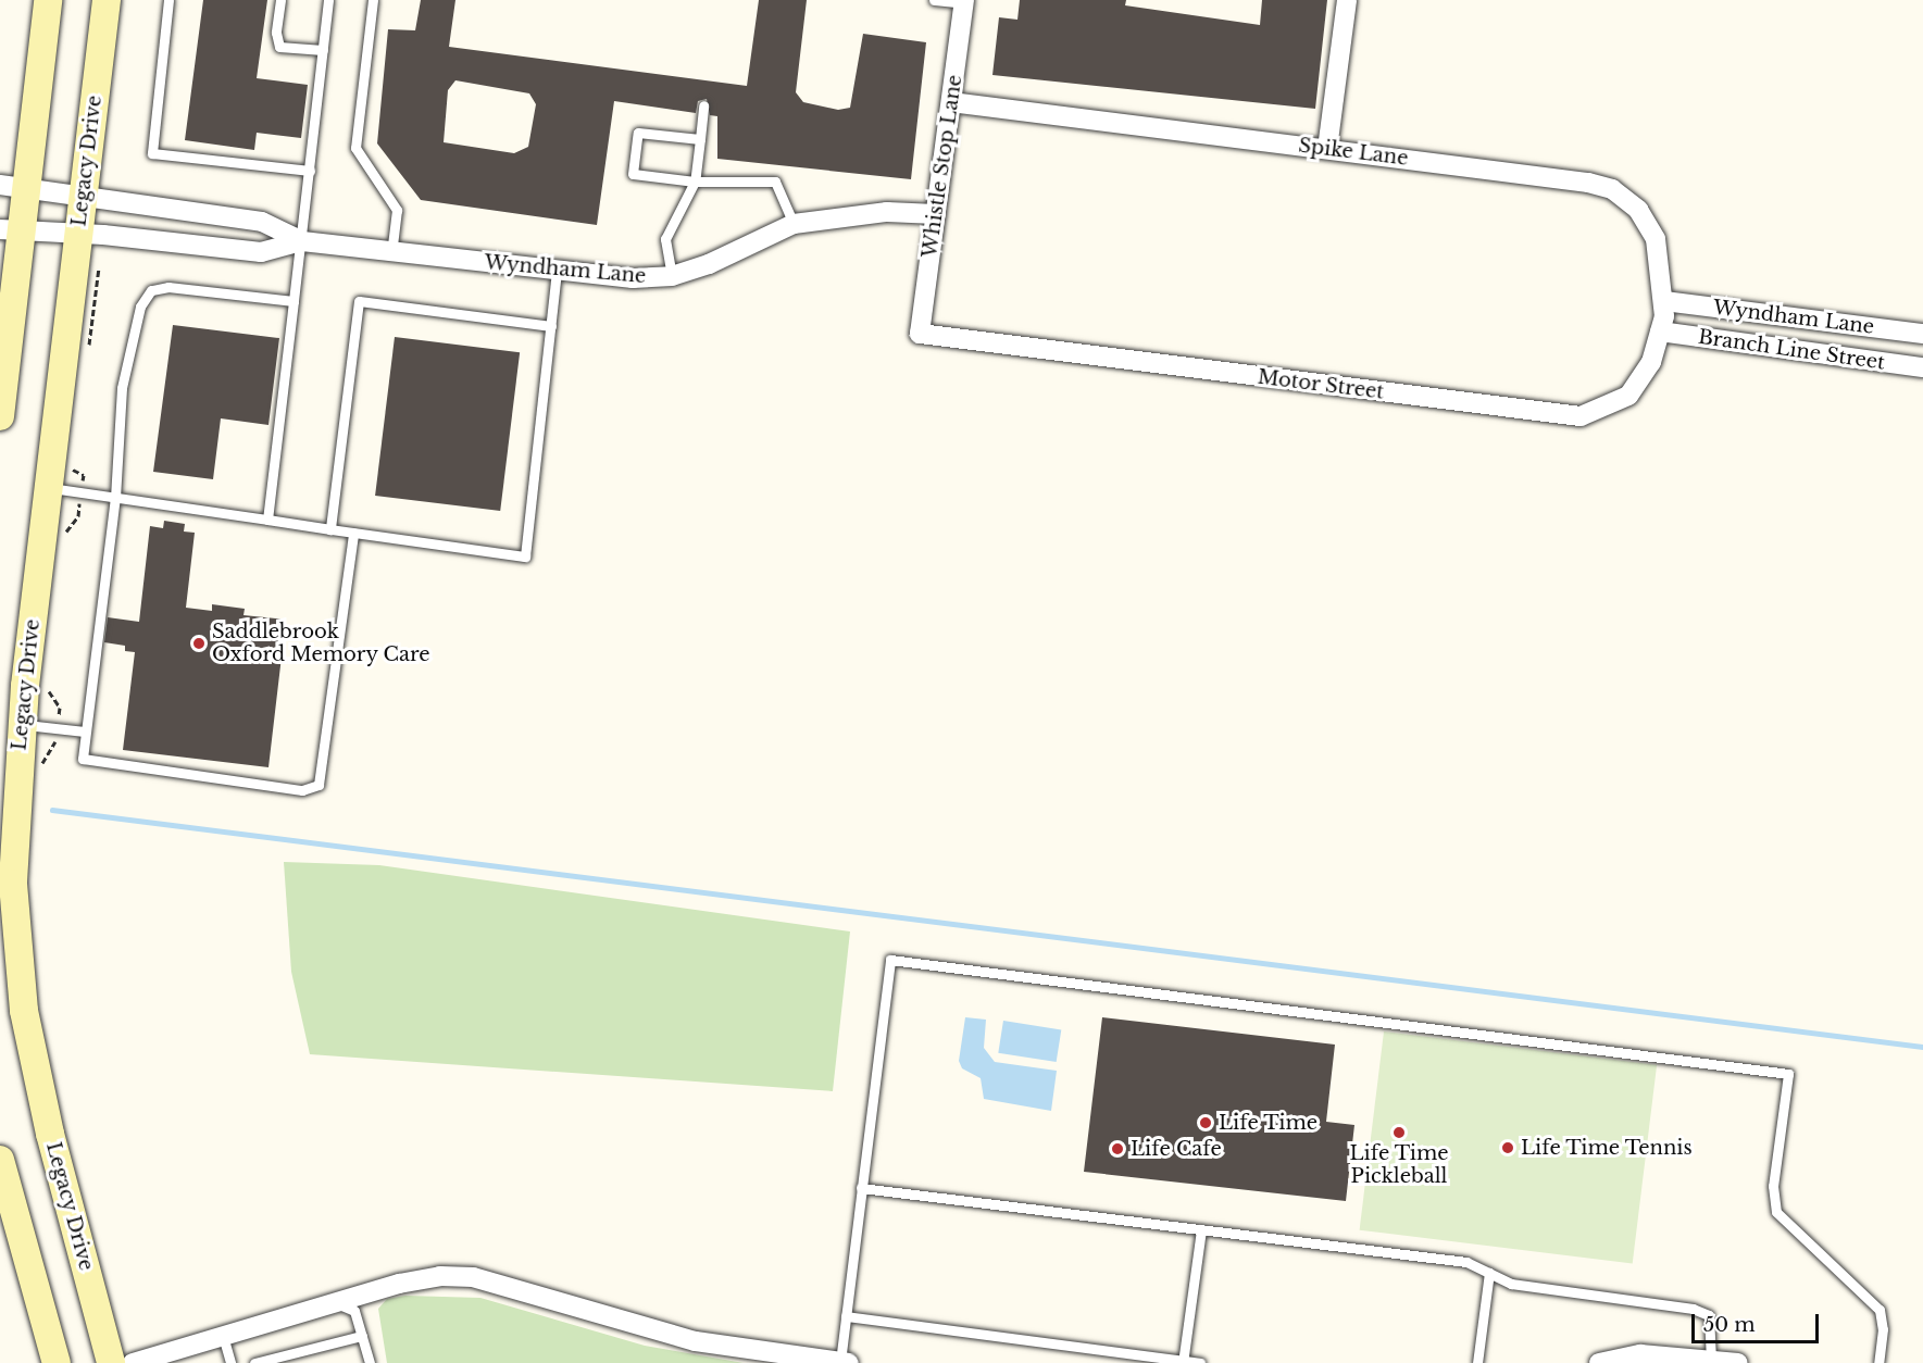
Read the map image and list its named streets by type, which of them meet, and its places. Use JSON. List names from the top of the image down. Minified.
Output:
{"streets":{"main road":["Legacy Drive"],"street":["Spike Lane","Whistle Stop Lane","Wyndham Lane","Branch Line Street","Motor Street"]},"crossings":[["Spike Lane","Whistle Stop Lane"],["Spike Lane","Wyndham Lane"],["Spike Lane","Branch Line Street"],["Spike Lane","Motor Street"],["Legacy Drive","Wyndham Lane"],["Whistle Stop Lane","Wyndham Lane"],["Whistle Stop Lane","Motor Street"],["Wyndham Lane","Branch Line Street"],["Wyndham Lane","Motor Street"],["Branch Line Street","Motor Street"]],"places":["Saddlebrook Oxford Memory Care","Life Time","Life Time Pickleball","Life Time Tennis","Life Cafe"],"scale_bar":"50 m"}
